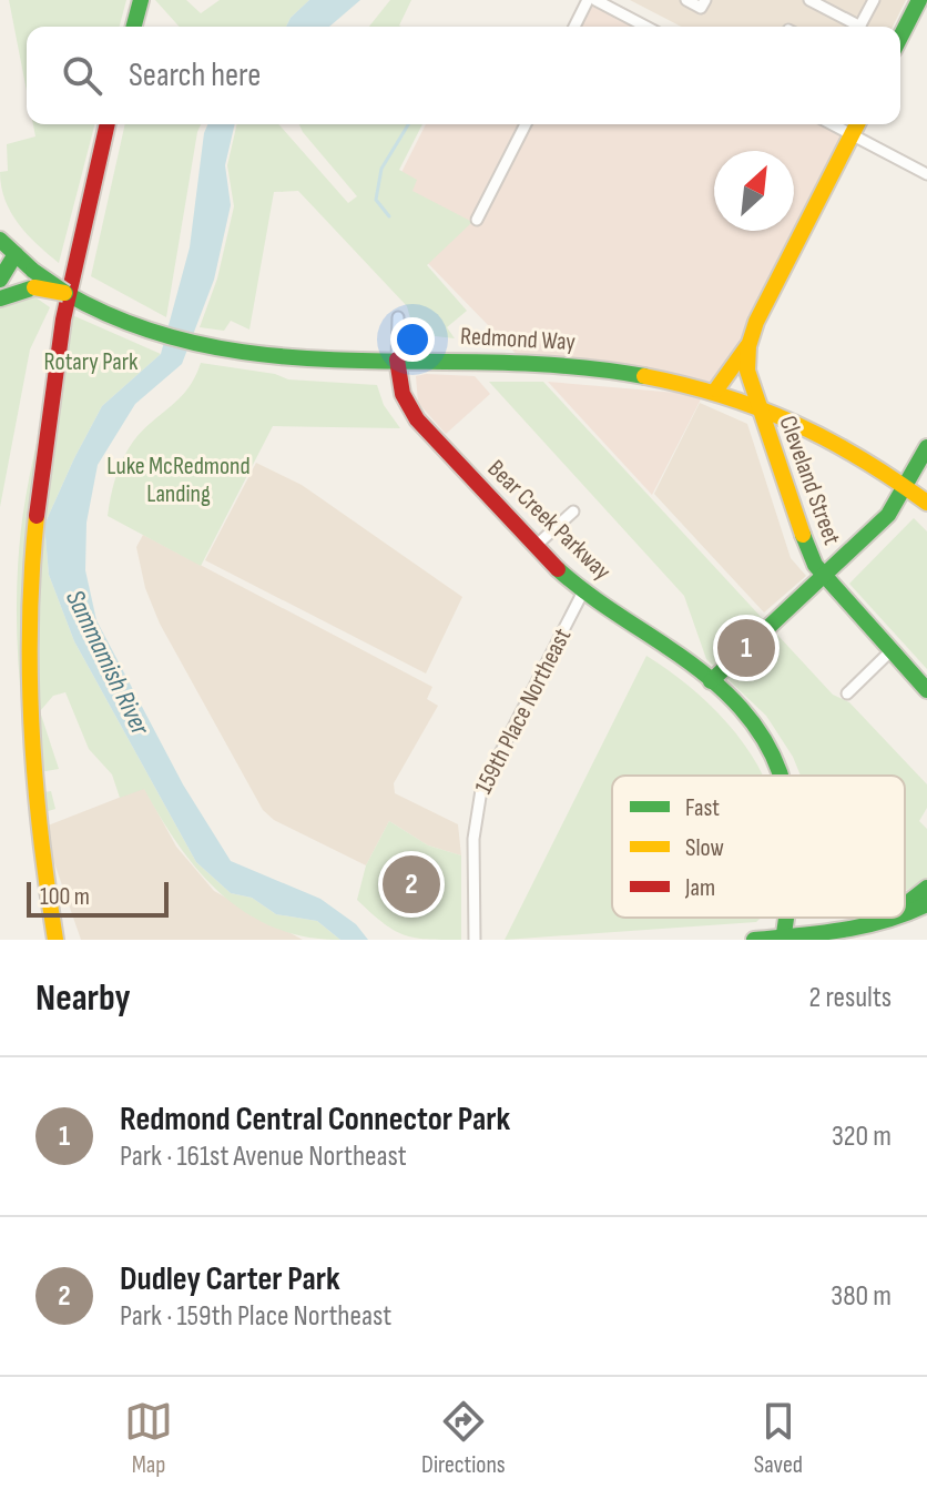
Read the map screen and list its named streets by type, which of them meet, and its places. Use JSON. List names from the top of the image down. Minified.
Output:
{"streets":{"main road":["Redmond Way","Cleveland Street","Bear Creek Parkway"],"street":["159th Place Northeast"]},"crossings":[["Redmond Way","Cleveland Street"],["Redmond Way","Bear Creek Parkway"],["Bear Creek Parkway","159th Place Northeast"]],"water":["Sammamish River"],"parks":["Rotary Park","Luke McRedmond Landing"],"legend":["Fast","Slow","Jam"],"scale_bar":"100 m","north":"top right","page":{"search":"Search here","pins":["1","2"],"scale":"100 m","heading":["Nearby","2 results"],"list":[{"mark":"1","name":"Redmond Central Connector Park","note":"Park · 161st Avenue Northeast","value":"320 m"},{"mark":"2","name":"Dudley Carter Park","note":"Park · 159th Place Northeast","value":"380 m"}],"nav":["Map","Directions","Saved"]}}
